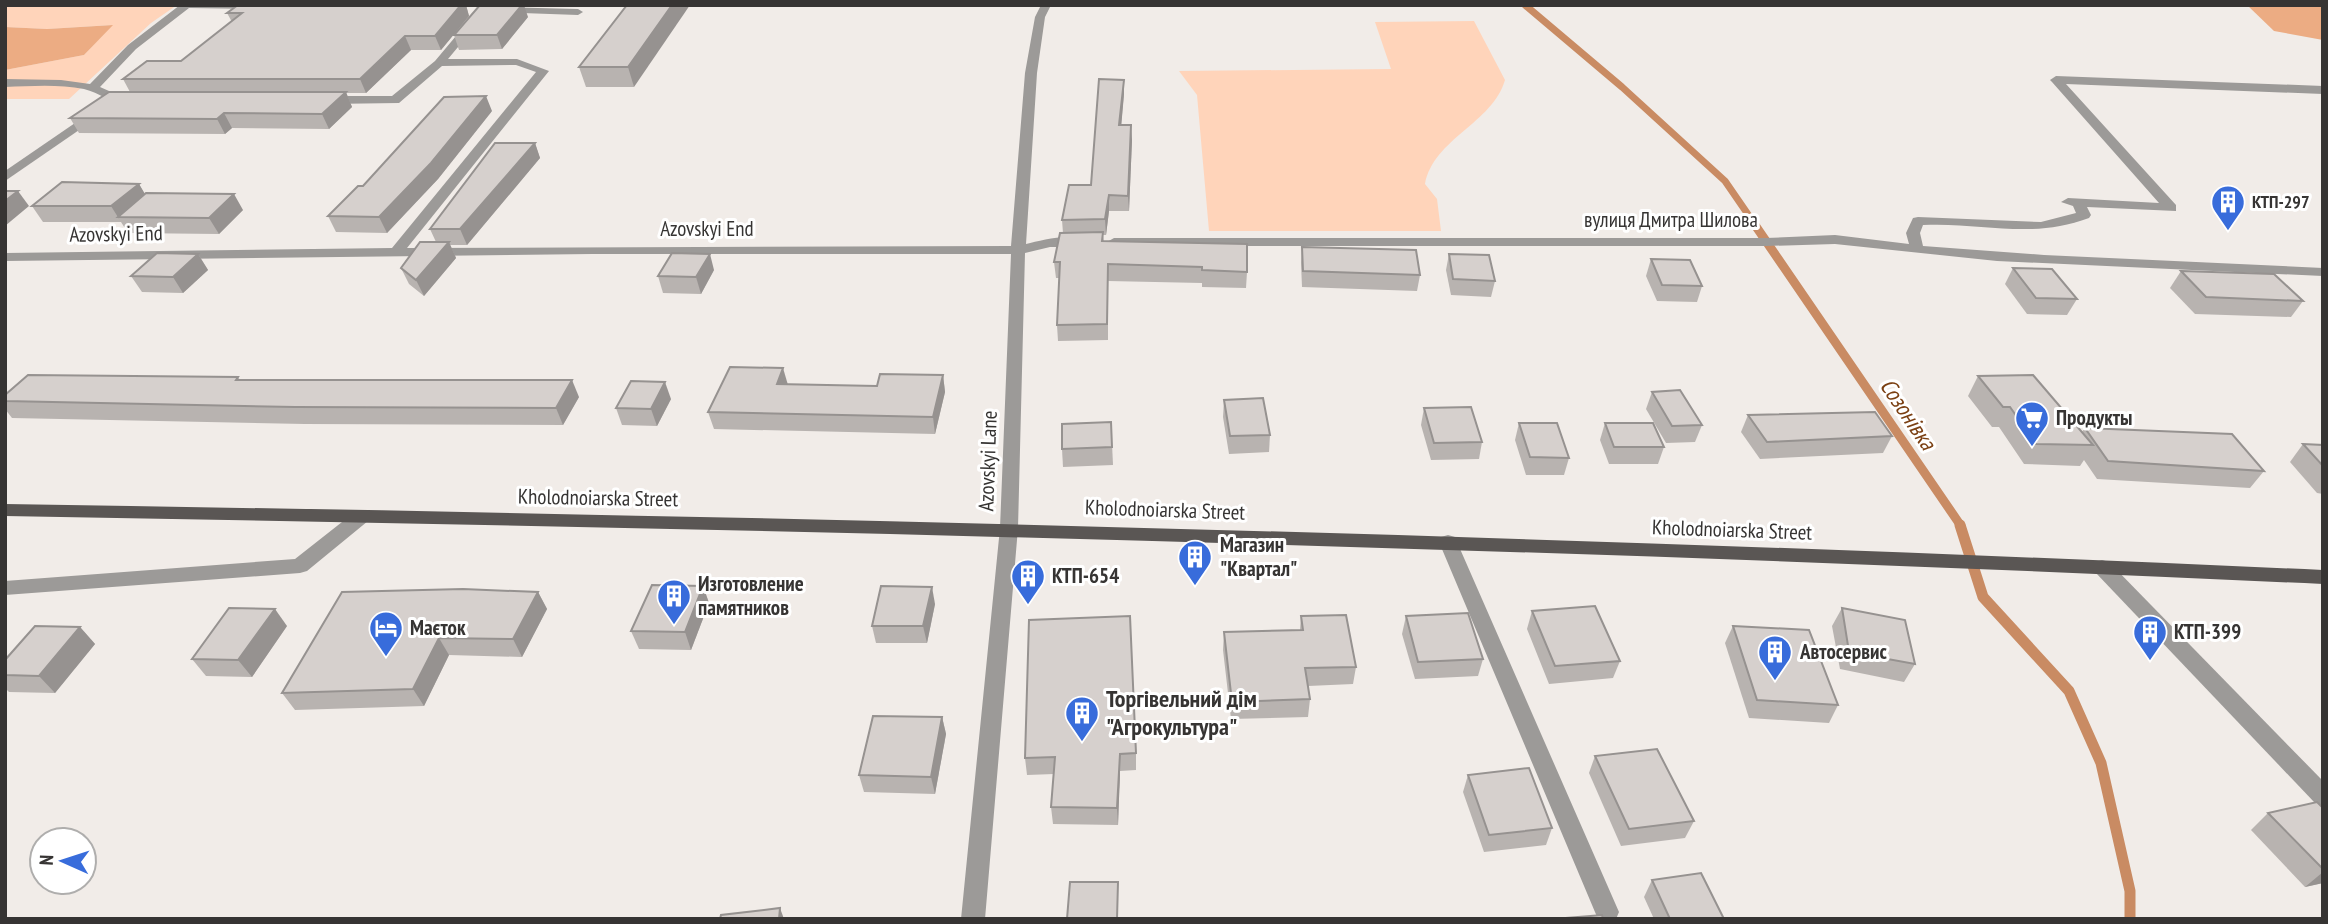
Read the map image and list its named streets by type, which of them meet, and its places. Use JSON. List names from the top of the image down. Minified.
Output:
{"streets":{"main road":["Kholodnoiarska Street"],"street":["вулиця Дмитра Шилова","Azovskyi End","Azovskyi Lane"]},"crossings":[["вулиця Дмитра Шилова","Azovskyi End"],["вулиця Дмитра Шилова","Azovskyi Lane"],["Azovskyi End","Azovskyi Lane"],["Azovskyi Lane","Kholodnoiarska Street"]],"water":["Созонівка"],"places":{"building":["КТП-297","Магазин \"Квартал\"","КТП-654","Изготовление памятников","КТП-399","Автосервис","Торгівельний дім \"Агрокультура\""],"supermarket":["Продукты"],"hotel":["Маєток"]},"north":"left"}
